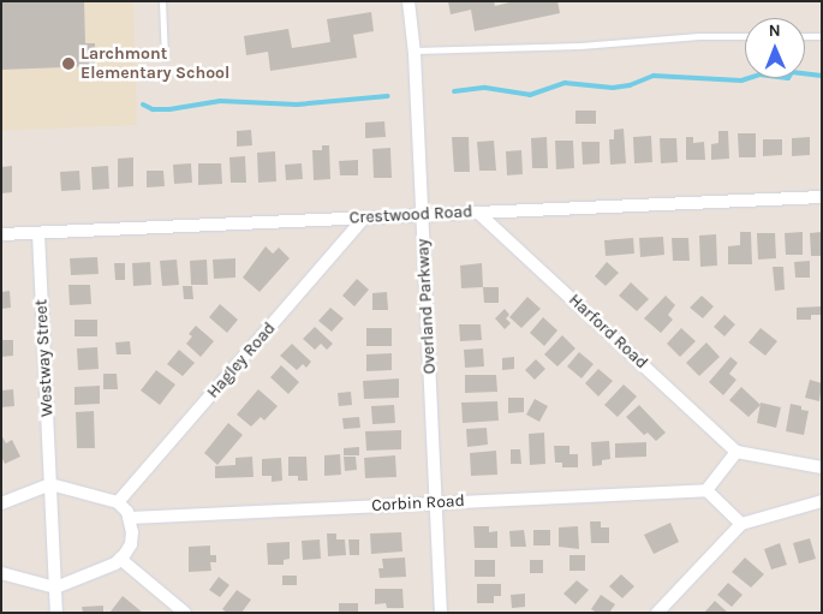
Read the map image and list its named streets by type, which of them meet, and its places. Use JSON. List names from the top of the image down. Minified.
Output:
{"streets":{"street":["Crestwood Road","Overland Parkway","Harford Road","Westway Street","Hagley Road","Corbin Road"]},"crossings":[["Crestwood Road","Overland Parkway"],["Crestwood Road","Harford Road"],["Crestwood Road","Westway Street"],["Crestwood Road","Hagley Road"],["Overland Parkway","Corbin Road"]],"places":["Larchmont Elementary School"],"north":"top"}
